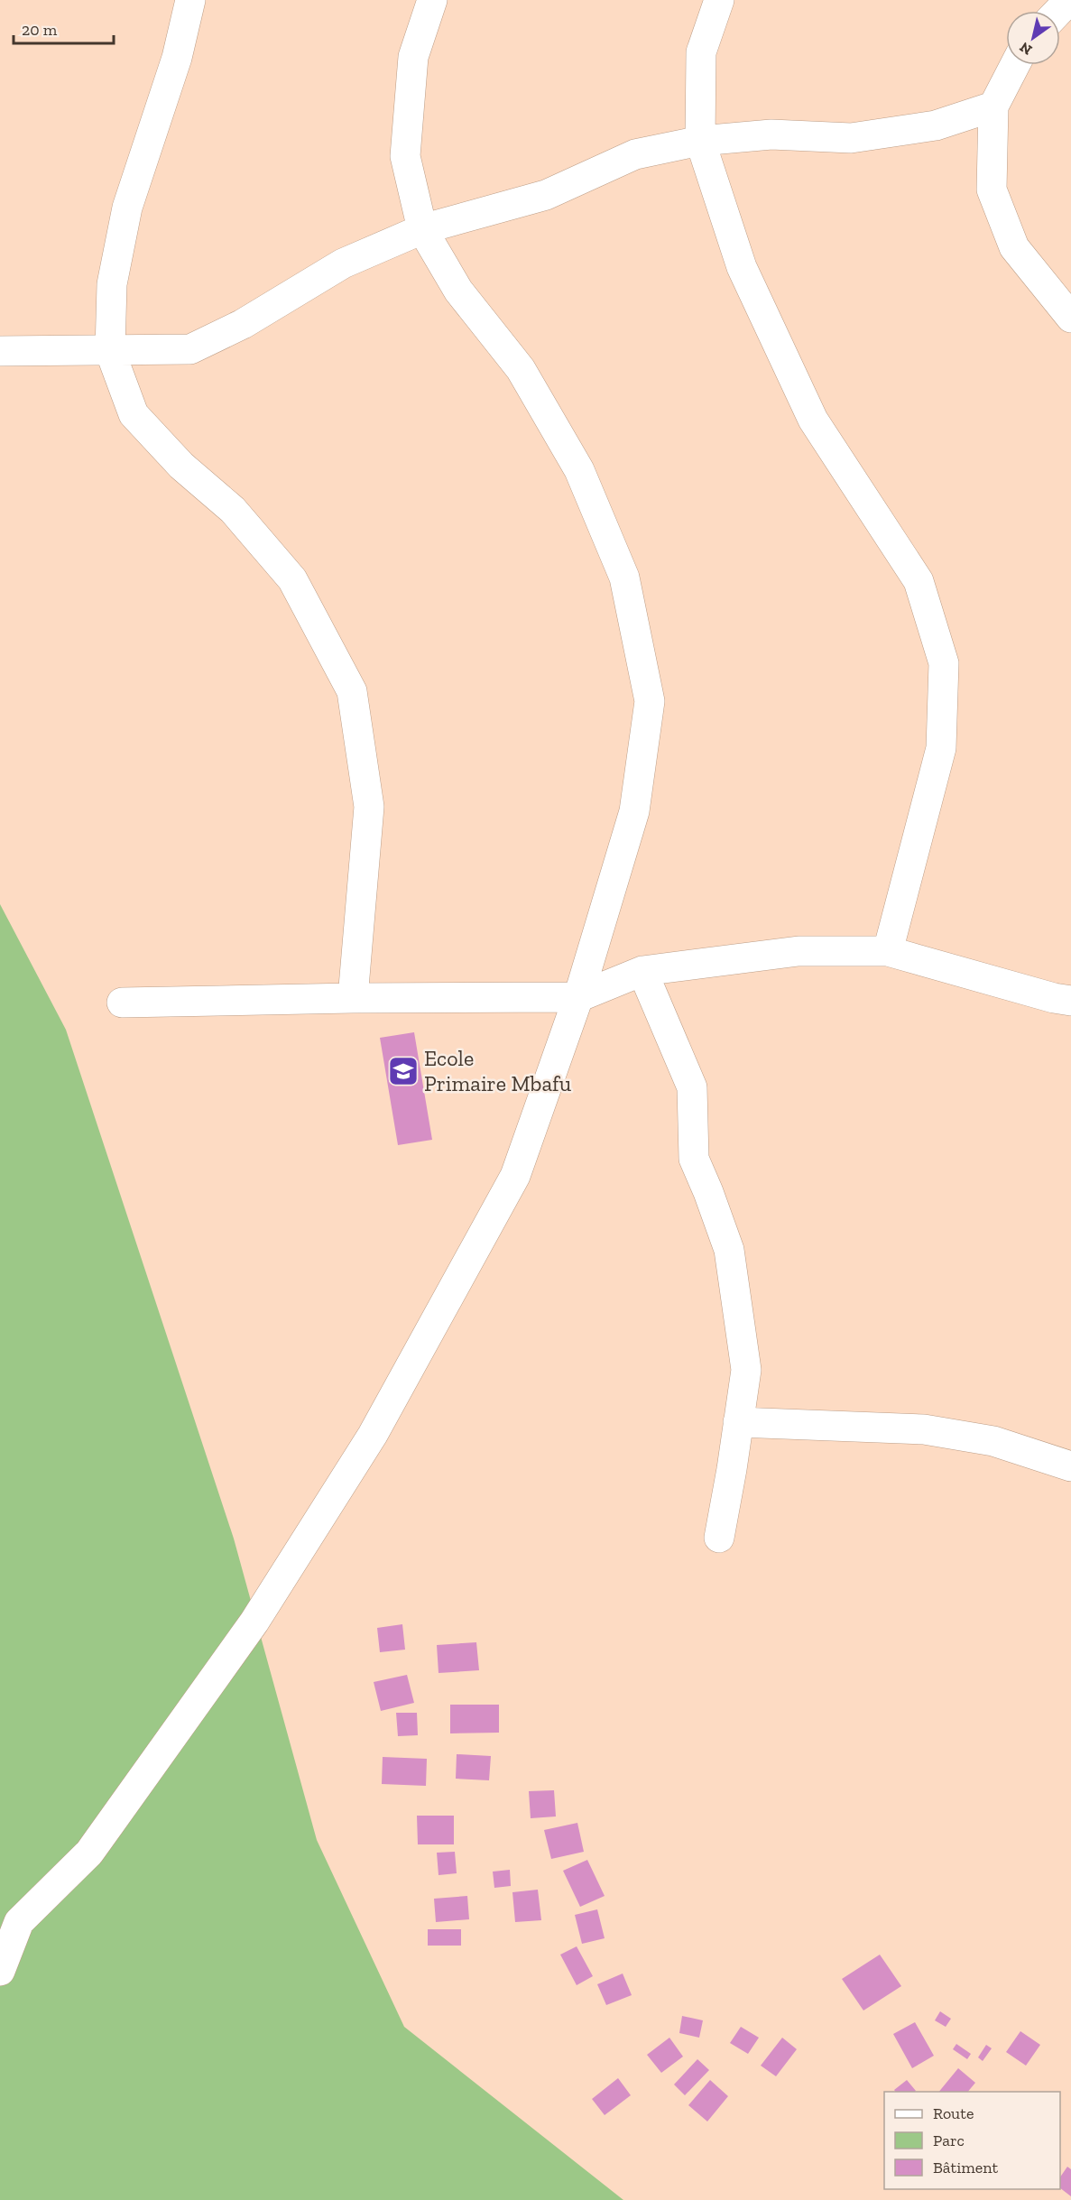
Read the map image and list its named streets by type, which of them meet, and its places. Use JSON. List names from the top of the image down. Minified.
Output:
{"places":{"school or university":["Ecole Primaire Mbafu"]},"legend":["Route","Parc","Bâtiment"],"scale_bar":"20 m","north":"bottom left"}
